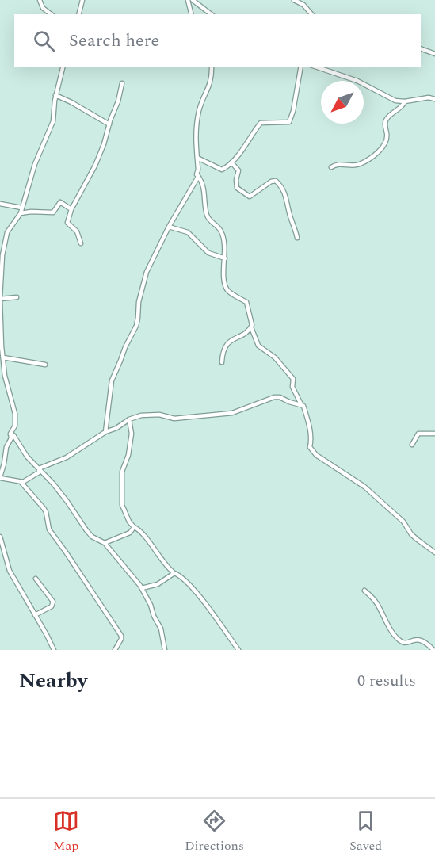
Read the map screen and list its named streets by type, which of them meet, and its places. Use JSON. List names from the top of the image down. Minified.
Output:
{"north":"bottom left","page":{"search":"Search here","heading":["Nearby","0 results"],"nav":["Map","Directions","Saved"]}}
